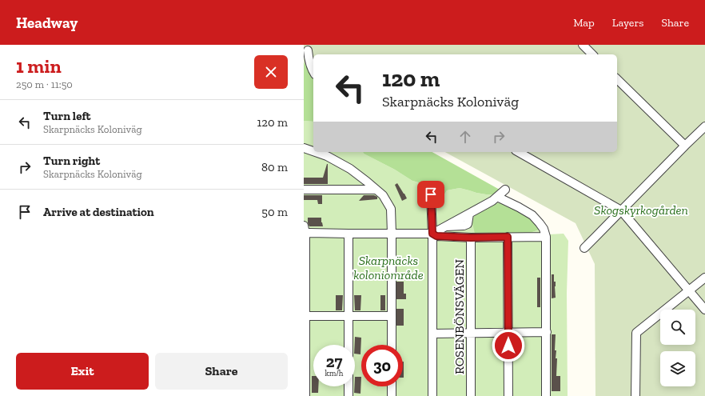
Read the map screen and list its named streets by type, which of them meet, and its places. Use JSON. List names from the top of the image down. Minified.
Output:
{"streets":{"street":["ROSENBÖNSVÄGEN"]},"parks":["Skogskyrkogården","Skarpnäcks koloniområde"],"page":{"header":"Headway","nav":["Map","Layers","Share"],"heading":["1 min","250 m · 11:50"],"turn":["120 m","Skarpnäcks Koloniväg"],"list":[{"name":"Turn left","note":"Skarpnäcks Koloniväg","value":"120 m"},{"name":"Turn right","note":"Skarpnäcks Koloniväg","value":"80 m"},{"name":"Arrive at destination","value":"50 m"}],"speed":"27 km/h","limit":"30","buttons":["Exit","Share"]}}
